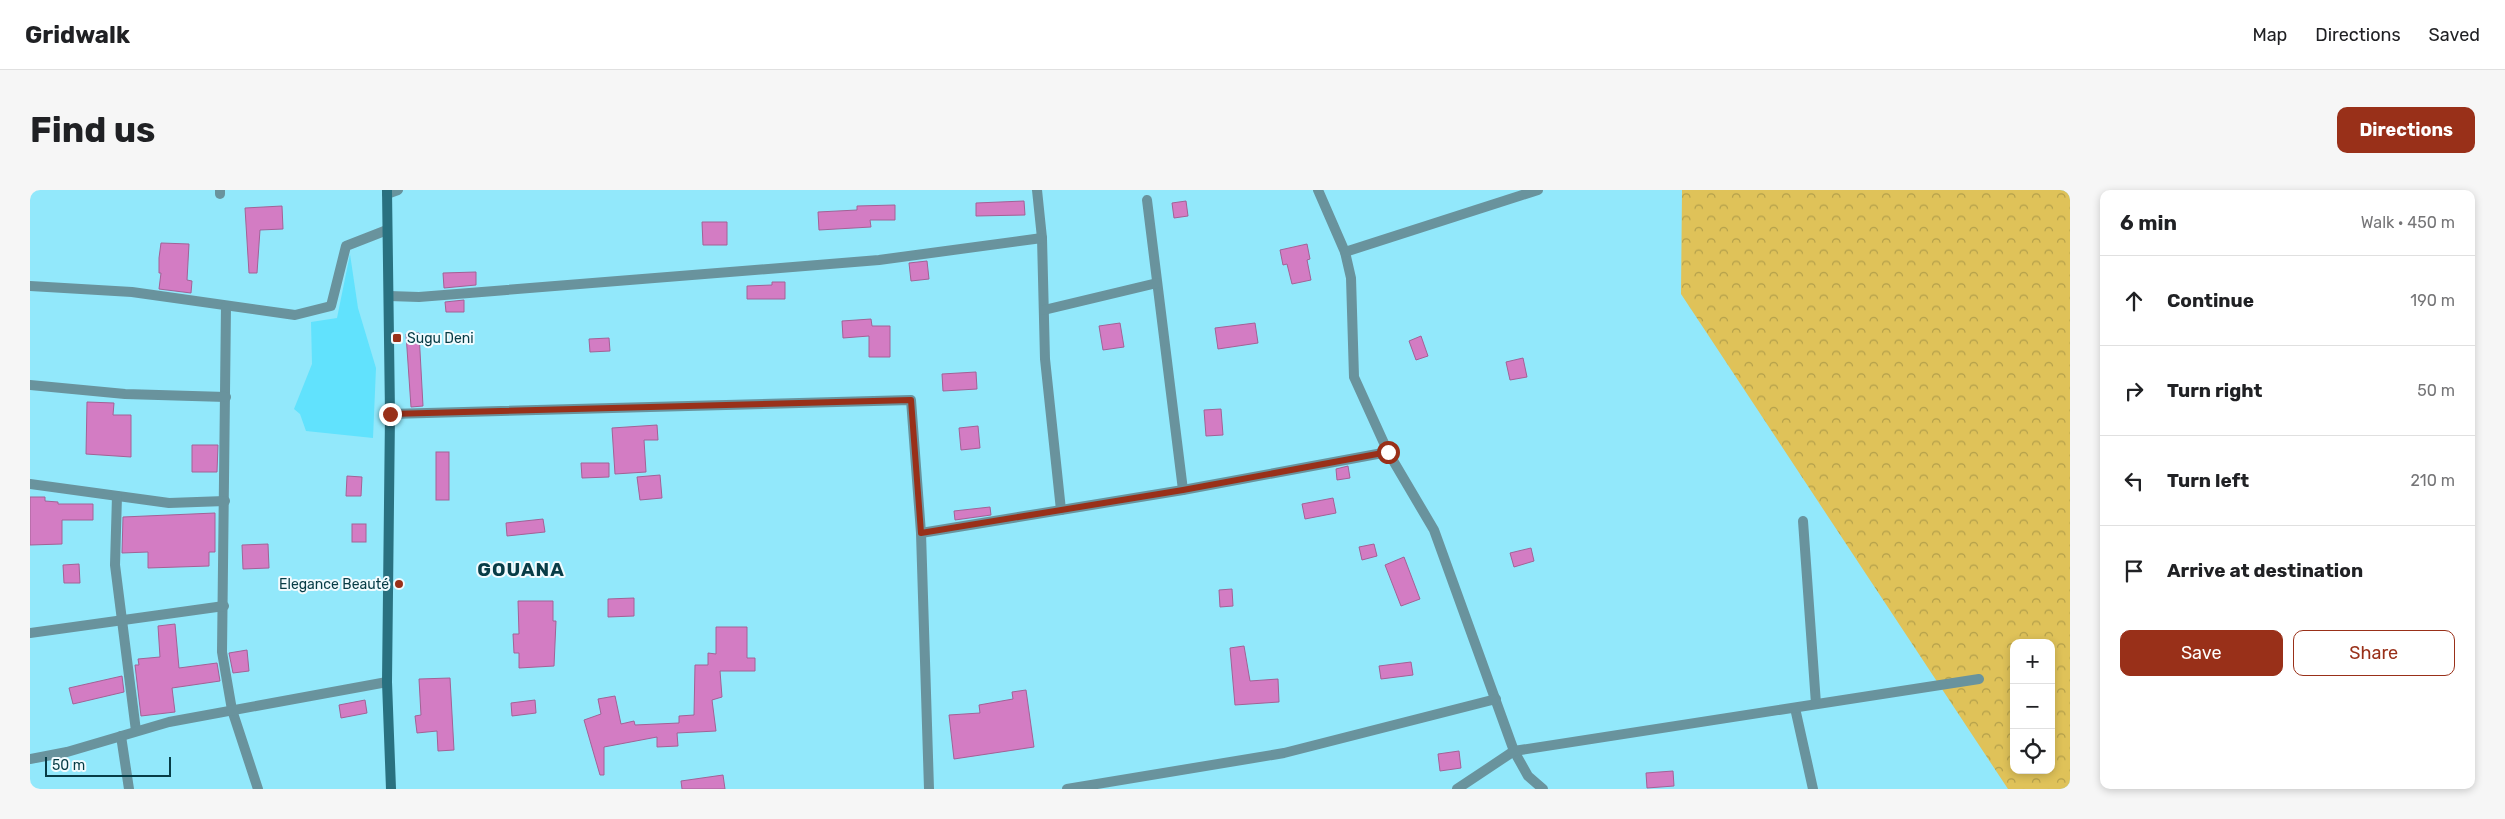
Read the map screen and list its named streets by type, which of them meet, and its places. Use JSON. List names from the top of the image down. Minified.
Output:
{"districts":["GOUANA"],"places":{"transit":["Sugu Deni"],"other":["Elegance Beauté"]},"scale_bar":"50 m","page":{"header":"Gridwalk","nav":["Map","Directions","Saved"],"buttons":["Directions",["Save","Share"]],"title":"Find us","heading":["6 min","Walk · 450 m"],"list":[["Continue","190 m"],["Turn right","50 m"],["Turn left","210 m"],"Arrive at destination"],"map_buttons":["+","−"],"scale":"50 m"}}
